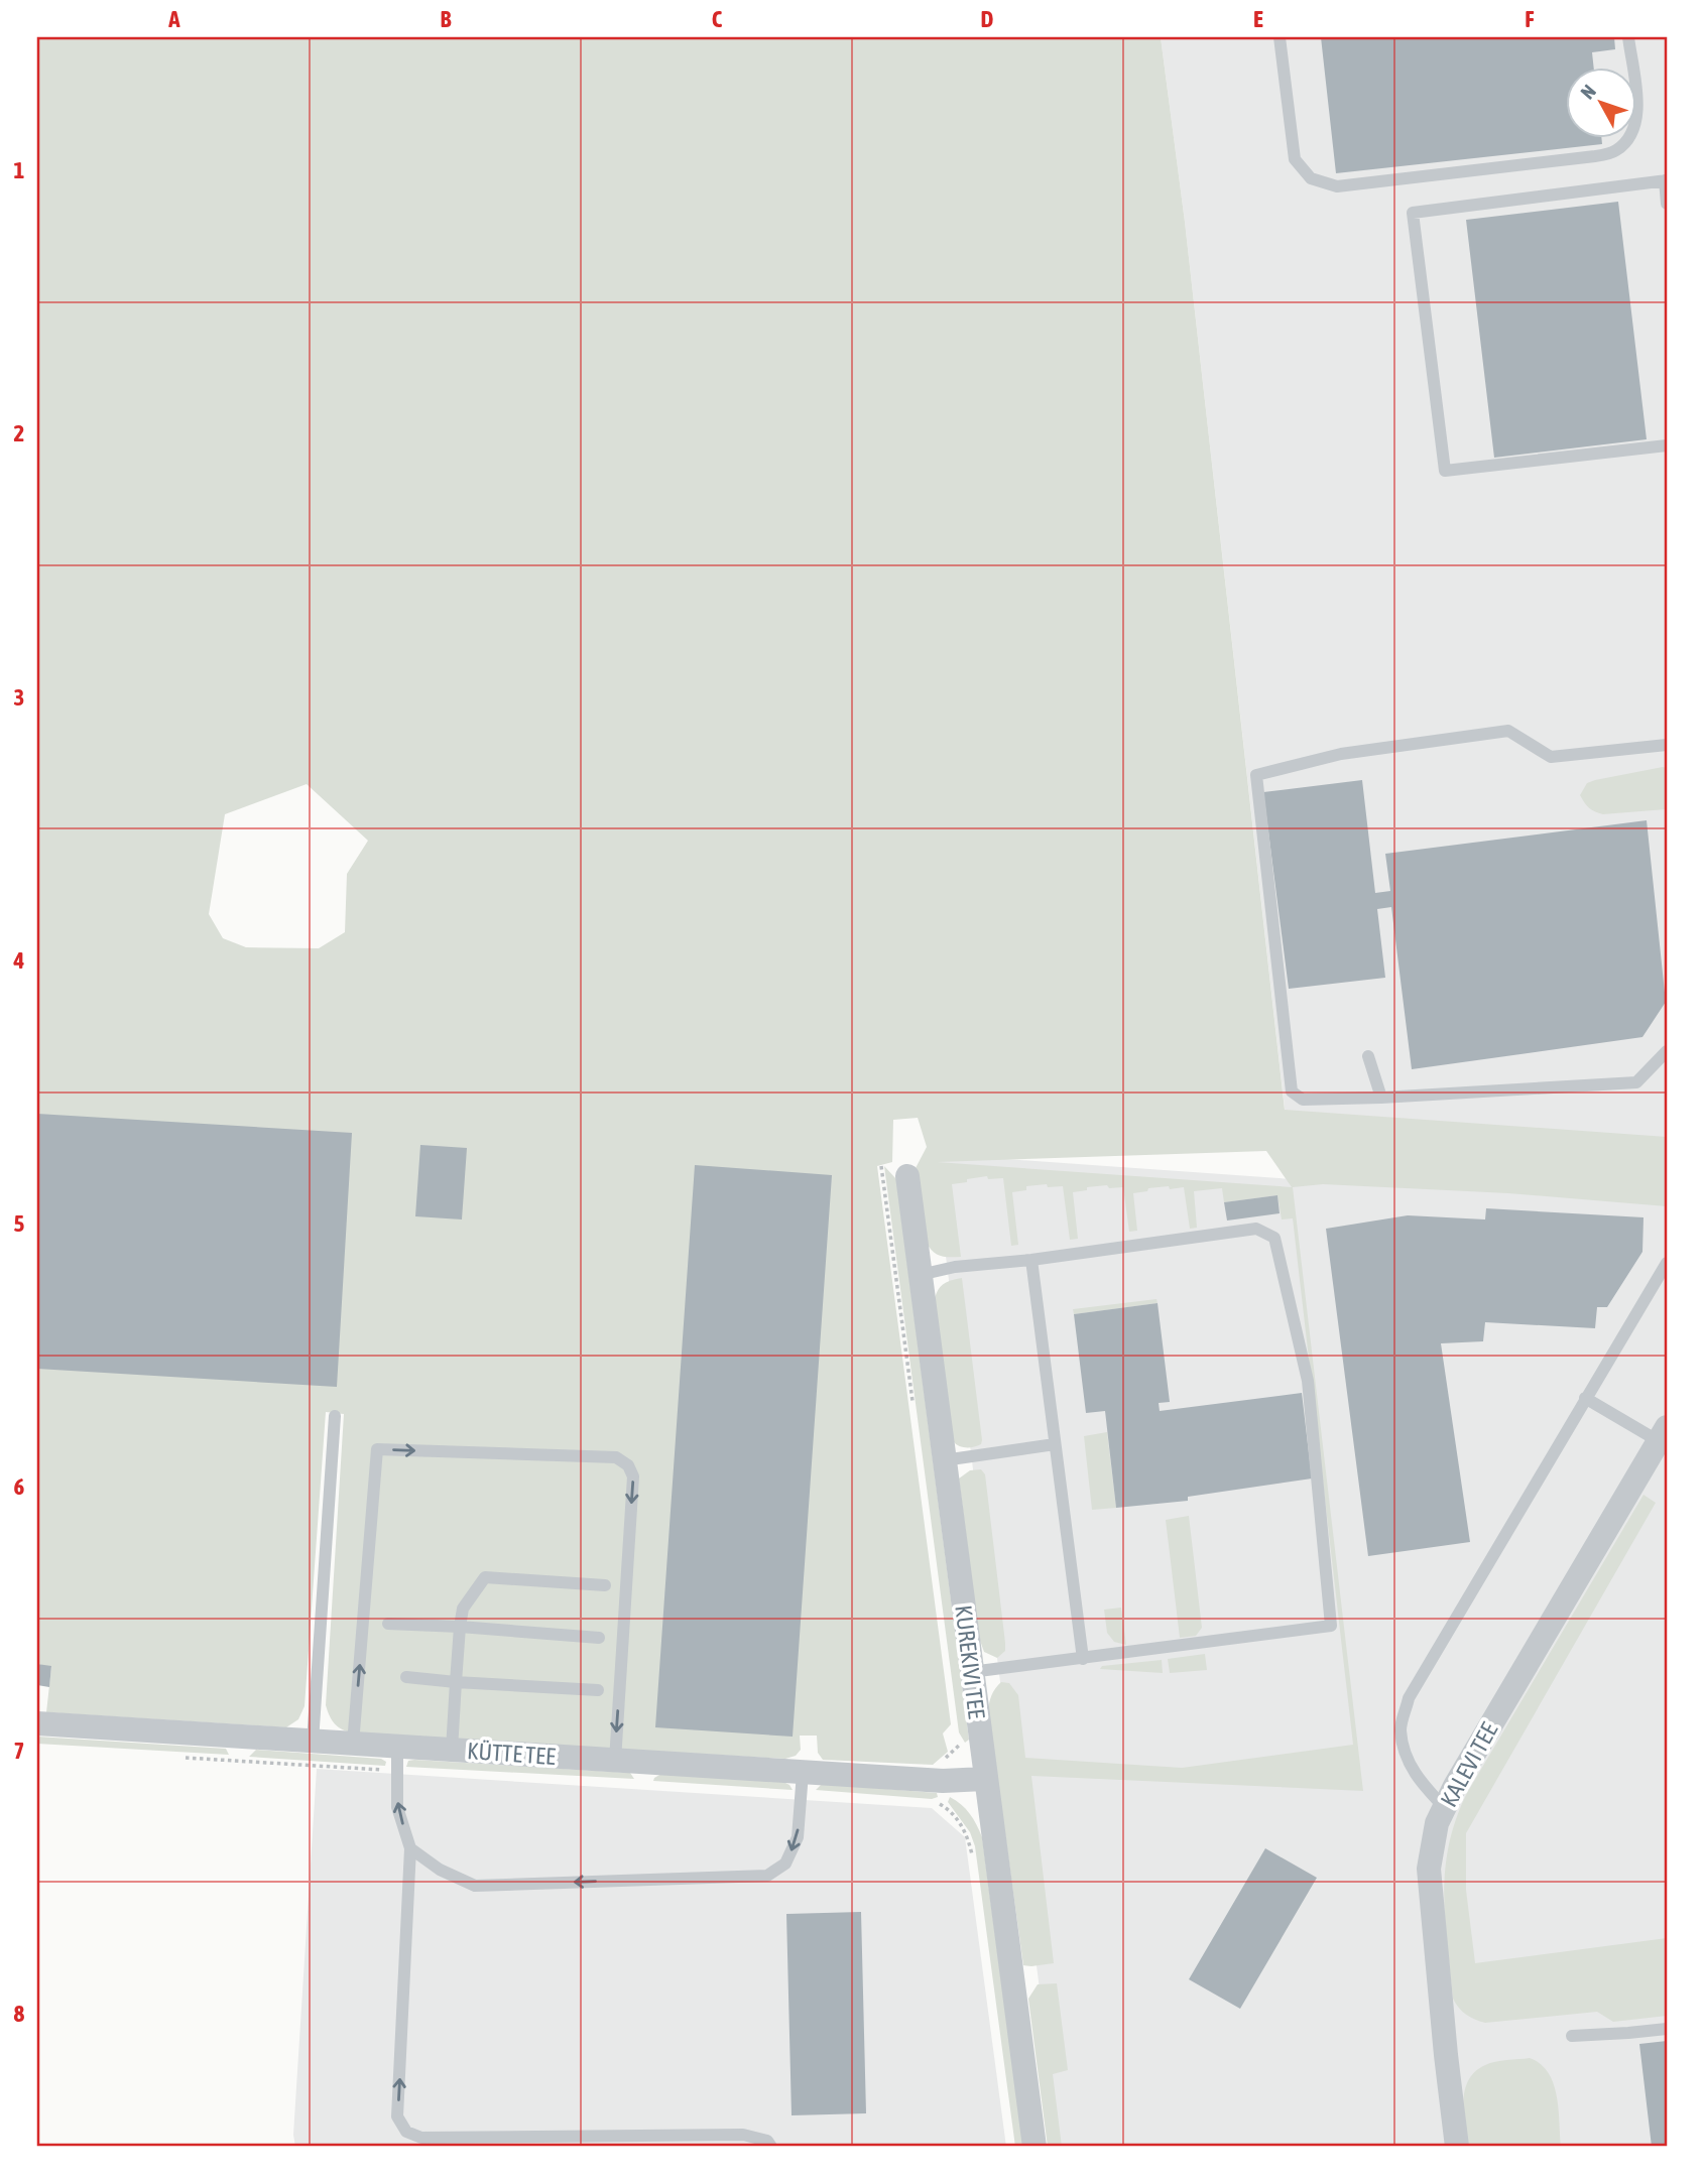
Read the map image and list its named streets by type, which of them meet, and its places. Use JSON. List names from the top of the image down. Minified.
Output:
{"streets":{"street":["KUREKIVI TEE","KÜTTE TEE","KALEVI TEE"]},"crossings":[["KUREKIVI TEE","KÜTTE TEE"]],"north":"top left","grid":{"columns":["A","B","C","D","E","F"],"rows":["1","2","3","4","5","6","7","8"]}}
